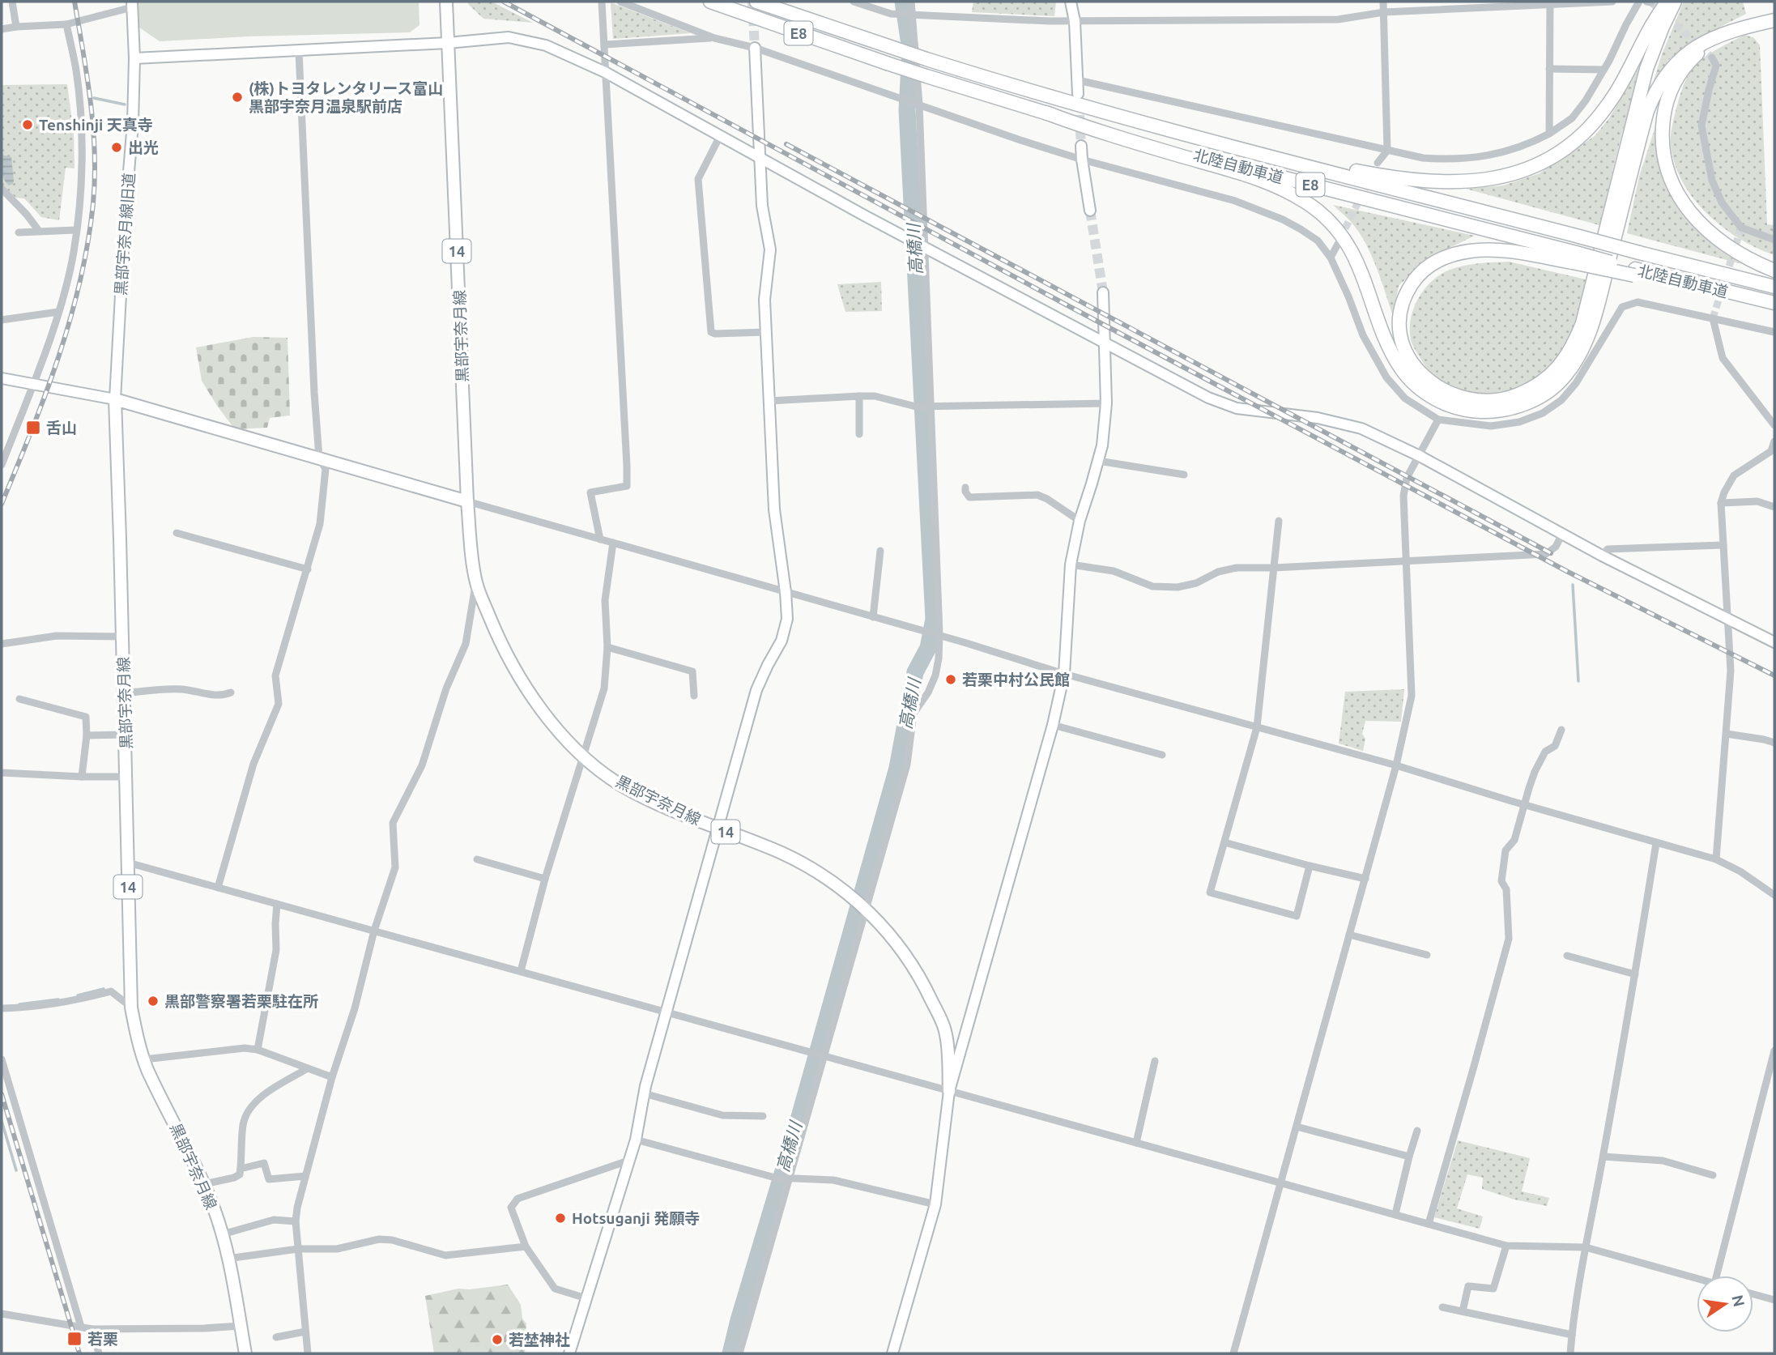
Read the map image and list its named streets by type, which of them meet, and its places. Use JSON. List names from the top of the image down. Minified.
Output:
{"streets":{"highway":["E8","北陸自動車道"],"main road":["14","黒部宇奈月線"],"street":["黒部宇奈月線旧道"]},"crossings":[["黒部宇奈月線旧道","黒部宇奈月線"]],"water":["高橋川"],"places":{"other":["(株)トヨタレンタリース富山 黒部宇奈月温泉駅前店","Tenshinji 天真寺","出光","若栗中村公民館","黒部警察署若栗駐在所","Hotsuganji 発願寺","若埜神社"],"transit":["舌山","若栗"]},"north":"right"}
